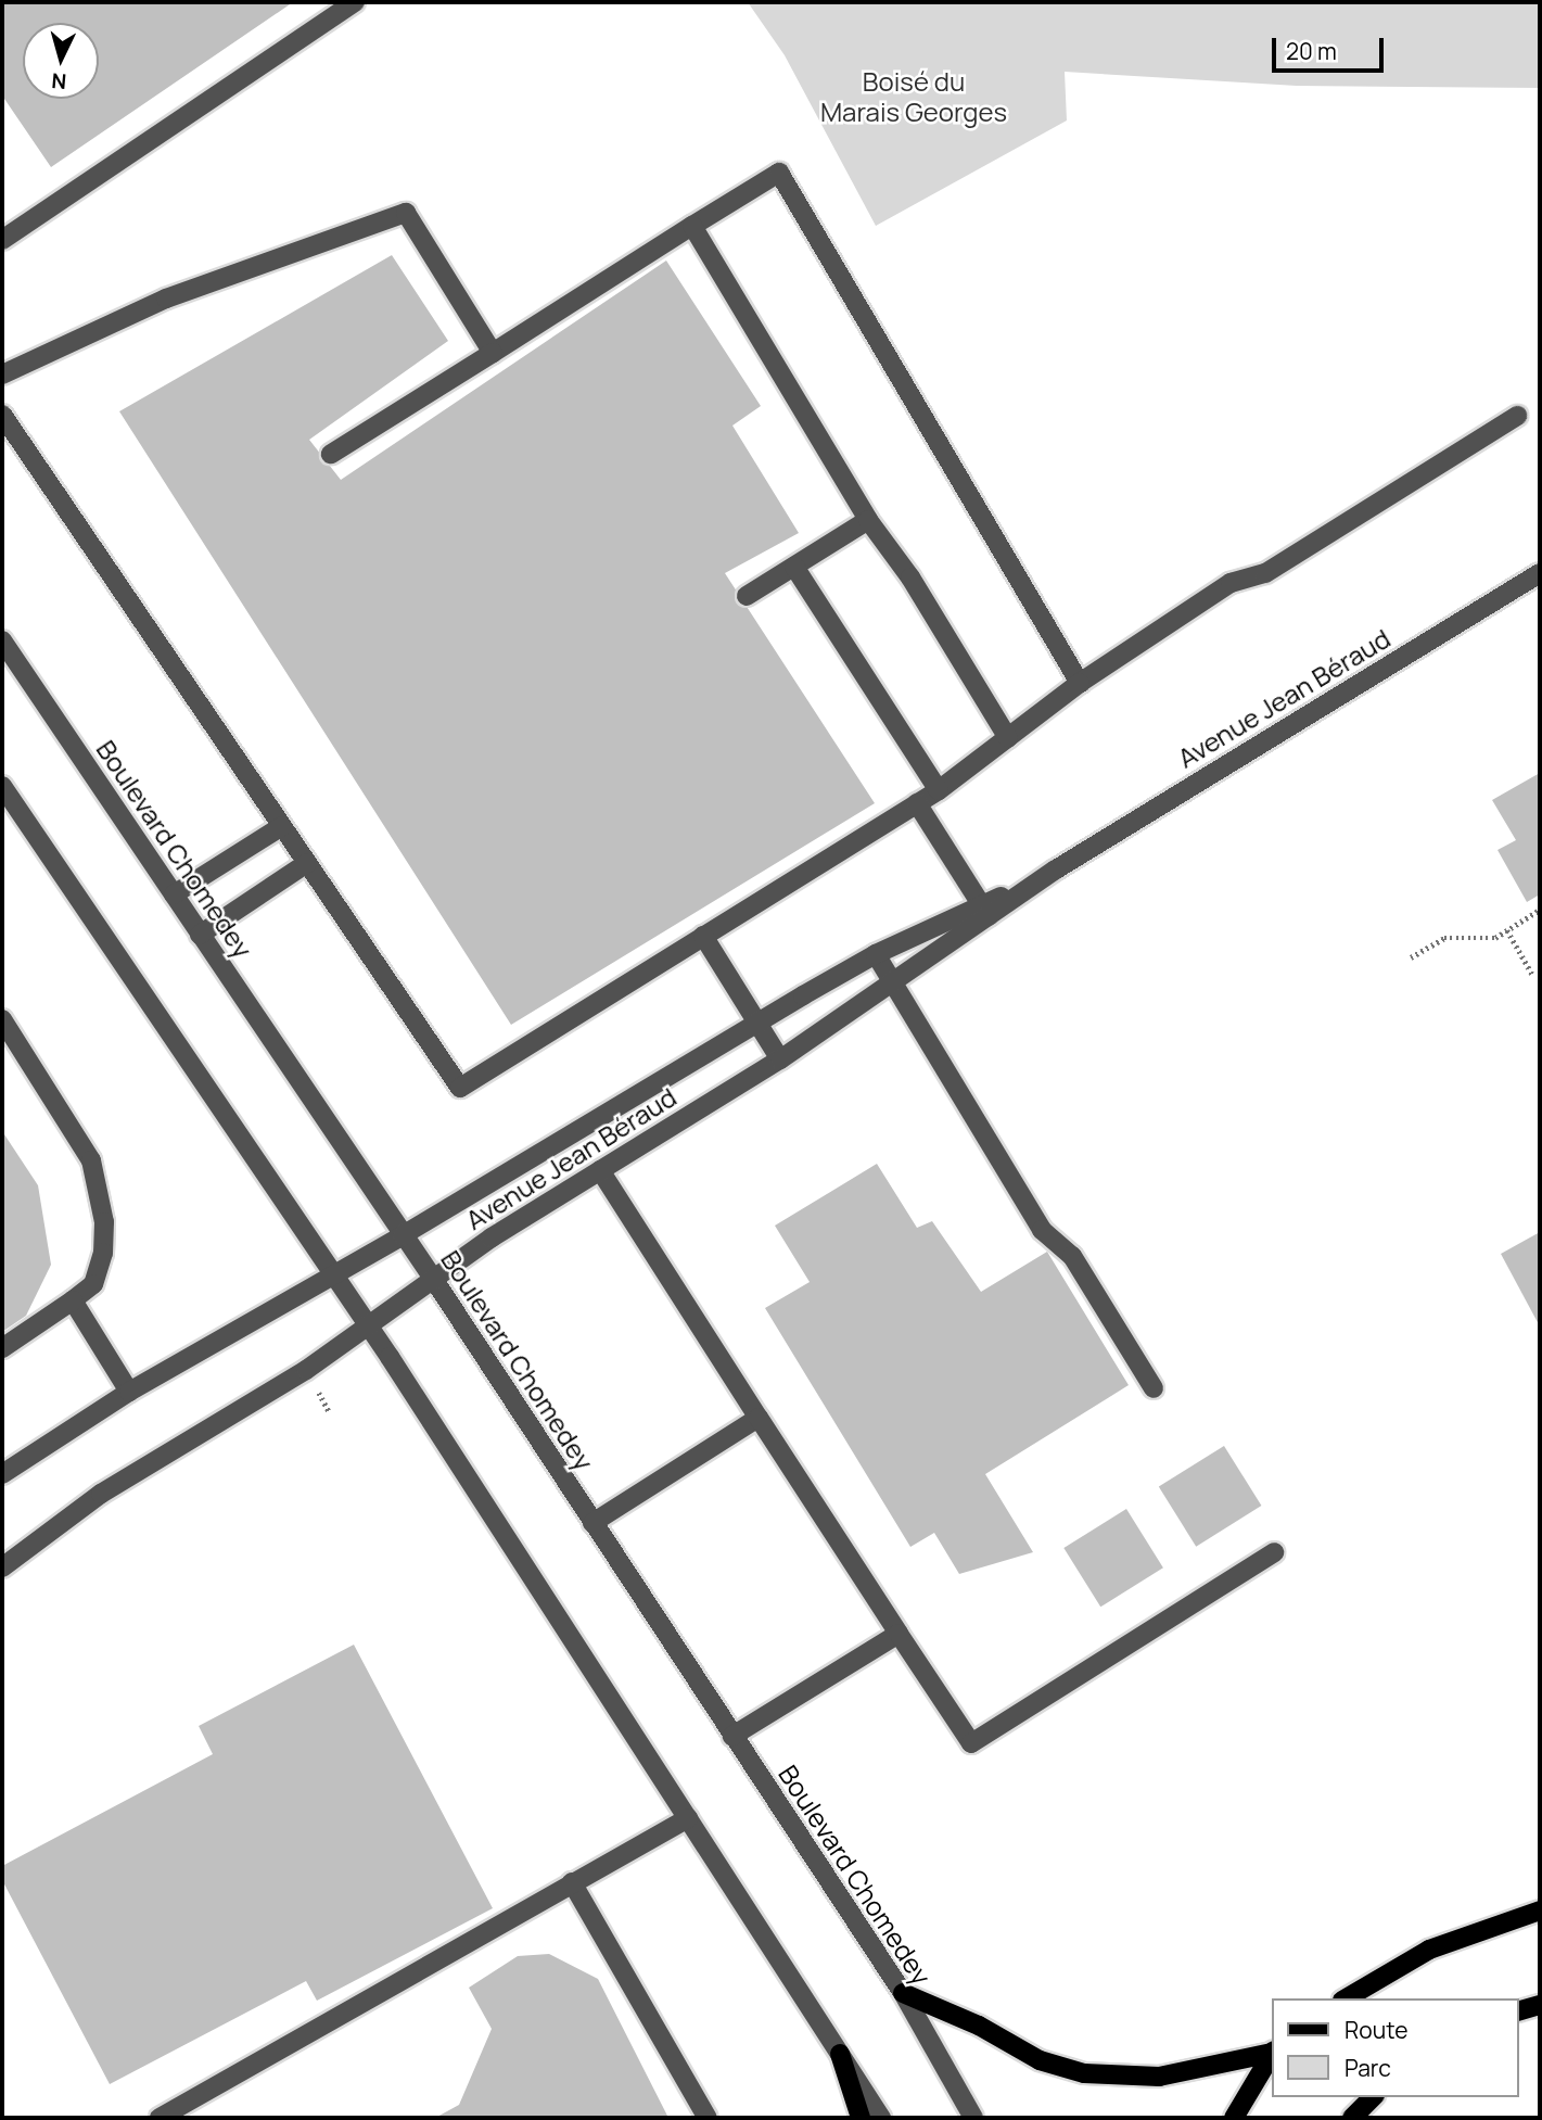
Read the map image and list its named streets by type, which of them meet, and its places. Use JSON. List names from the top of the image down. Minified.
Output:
{"streets":{"street":["Avenue Jean Béraud","Boulevard Chomedey"]},"crossings":[["Avenue Jean Béraud","Boulevard Chomedey"]],"parks":["Boisé du Marais Georges"],"legend":["Route","Parc"],"scale_bar":"20 m","north":"bottom"}
